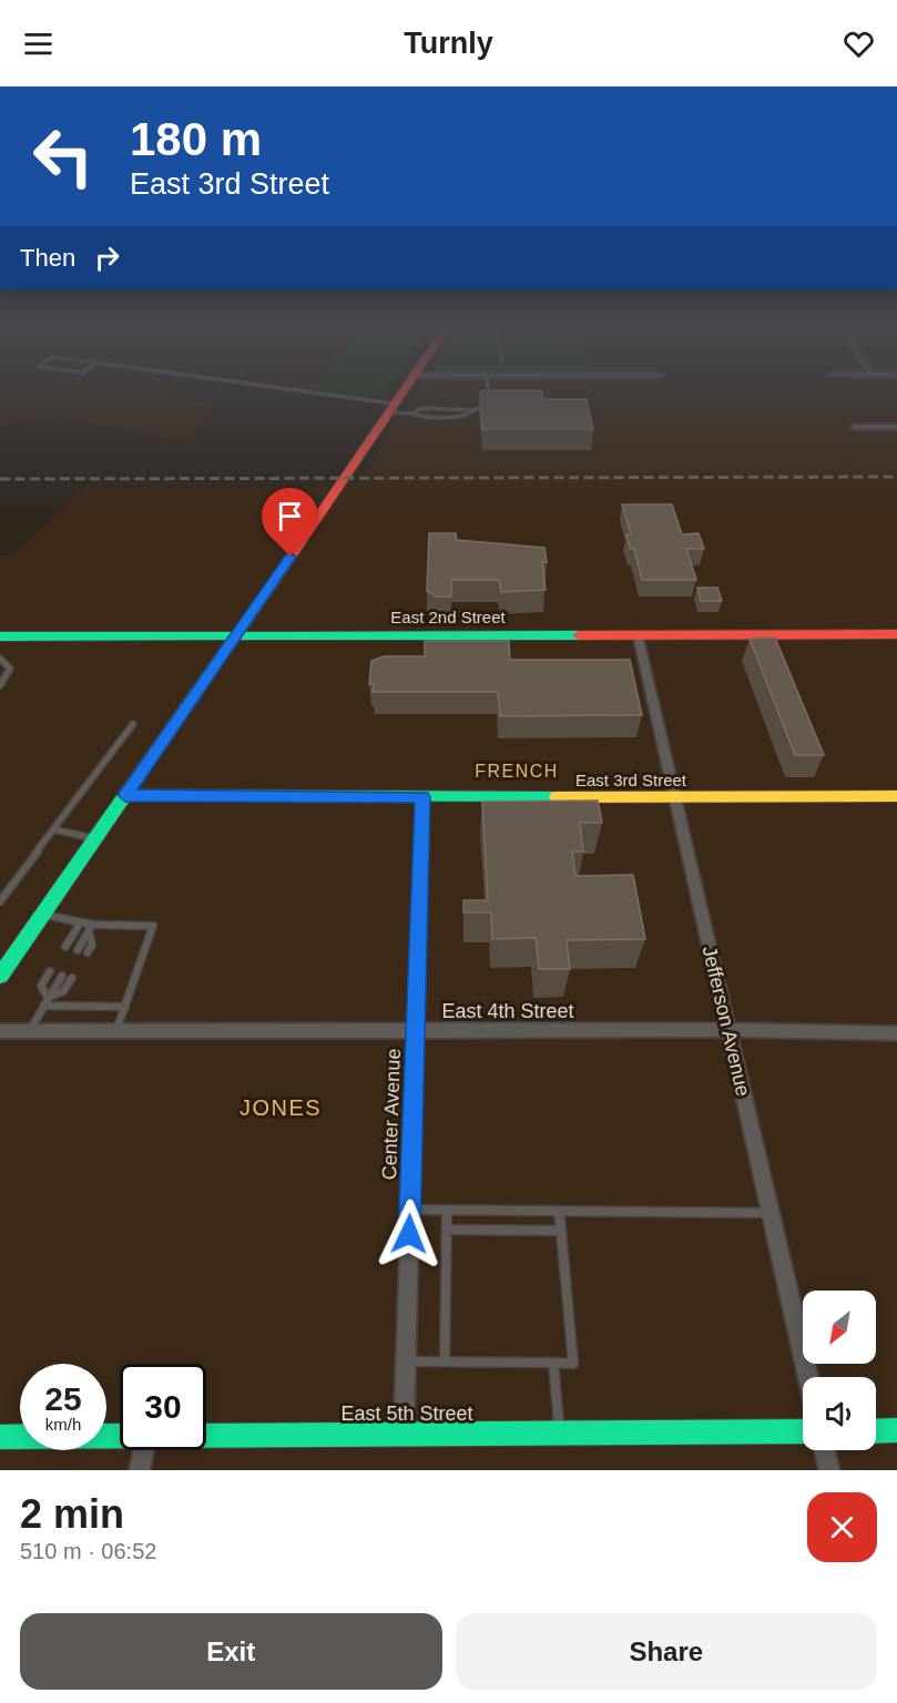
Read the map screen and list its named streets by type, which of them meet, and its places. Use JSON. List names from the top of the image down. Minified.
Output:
{"streets":{"main road":["East 2nd Street","East 3rd Street","East 5th Street"],"street":["East 4th Street","Jefferson Avenue","Center Avenue"]},"crossings":[["East 2nd Street","Jefferson Avenue"],["East 3rd Street","Jefferson Avenue"],["East 3rd Street","Center Avenue"],["East 4th Street","Jefferson Avenue"],["East 4th Street","Center Avenue"],["Center Avenue","East 5th Street"]],"districts":["FRENCH","JONES"],"north":"bottom left","page":{"header":"Turnly","turn":["180 m","East 3rd Street"],"then":"Then","speed":"25 km/h","limit":"30","heading":["2 min","510 m · 06:52"],"buttons":["Exit","Share"]}}
